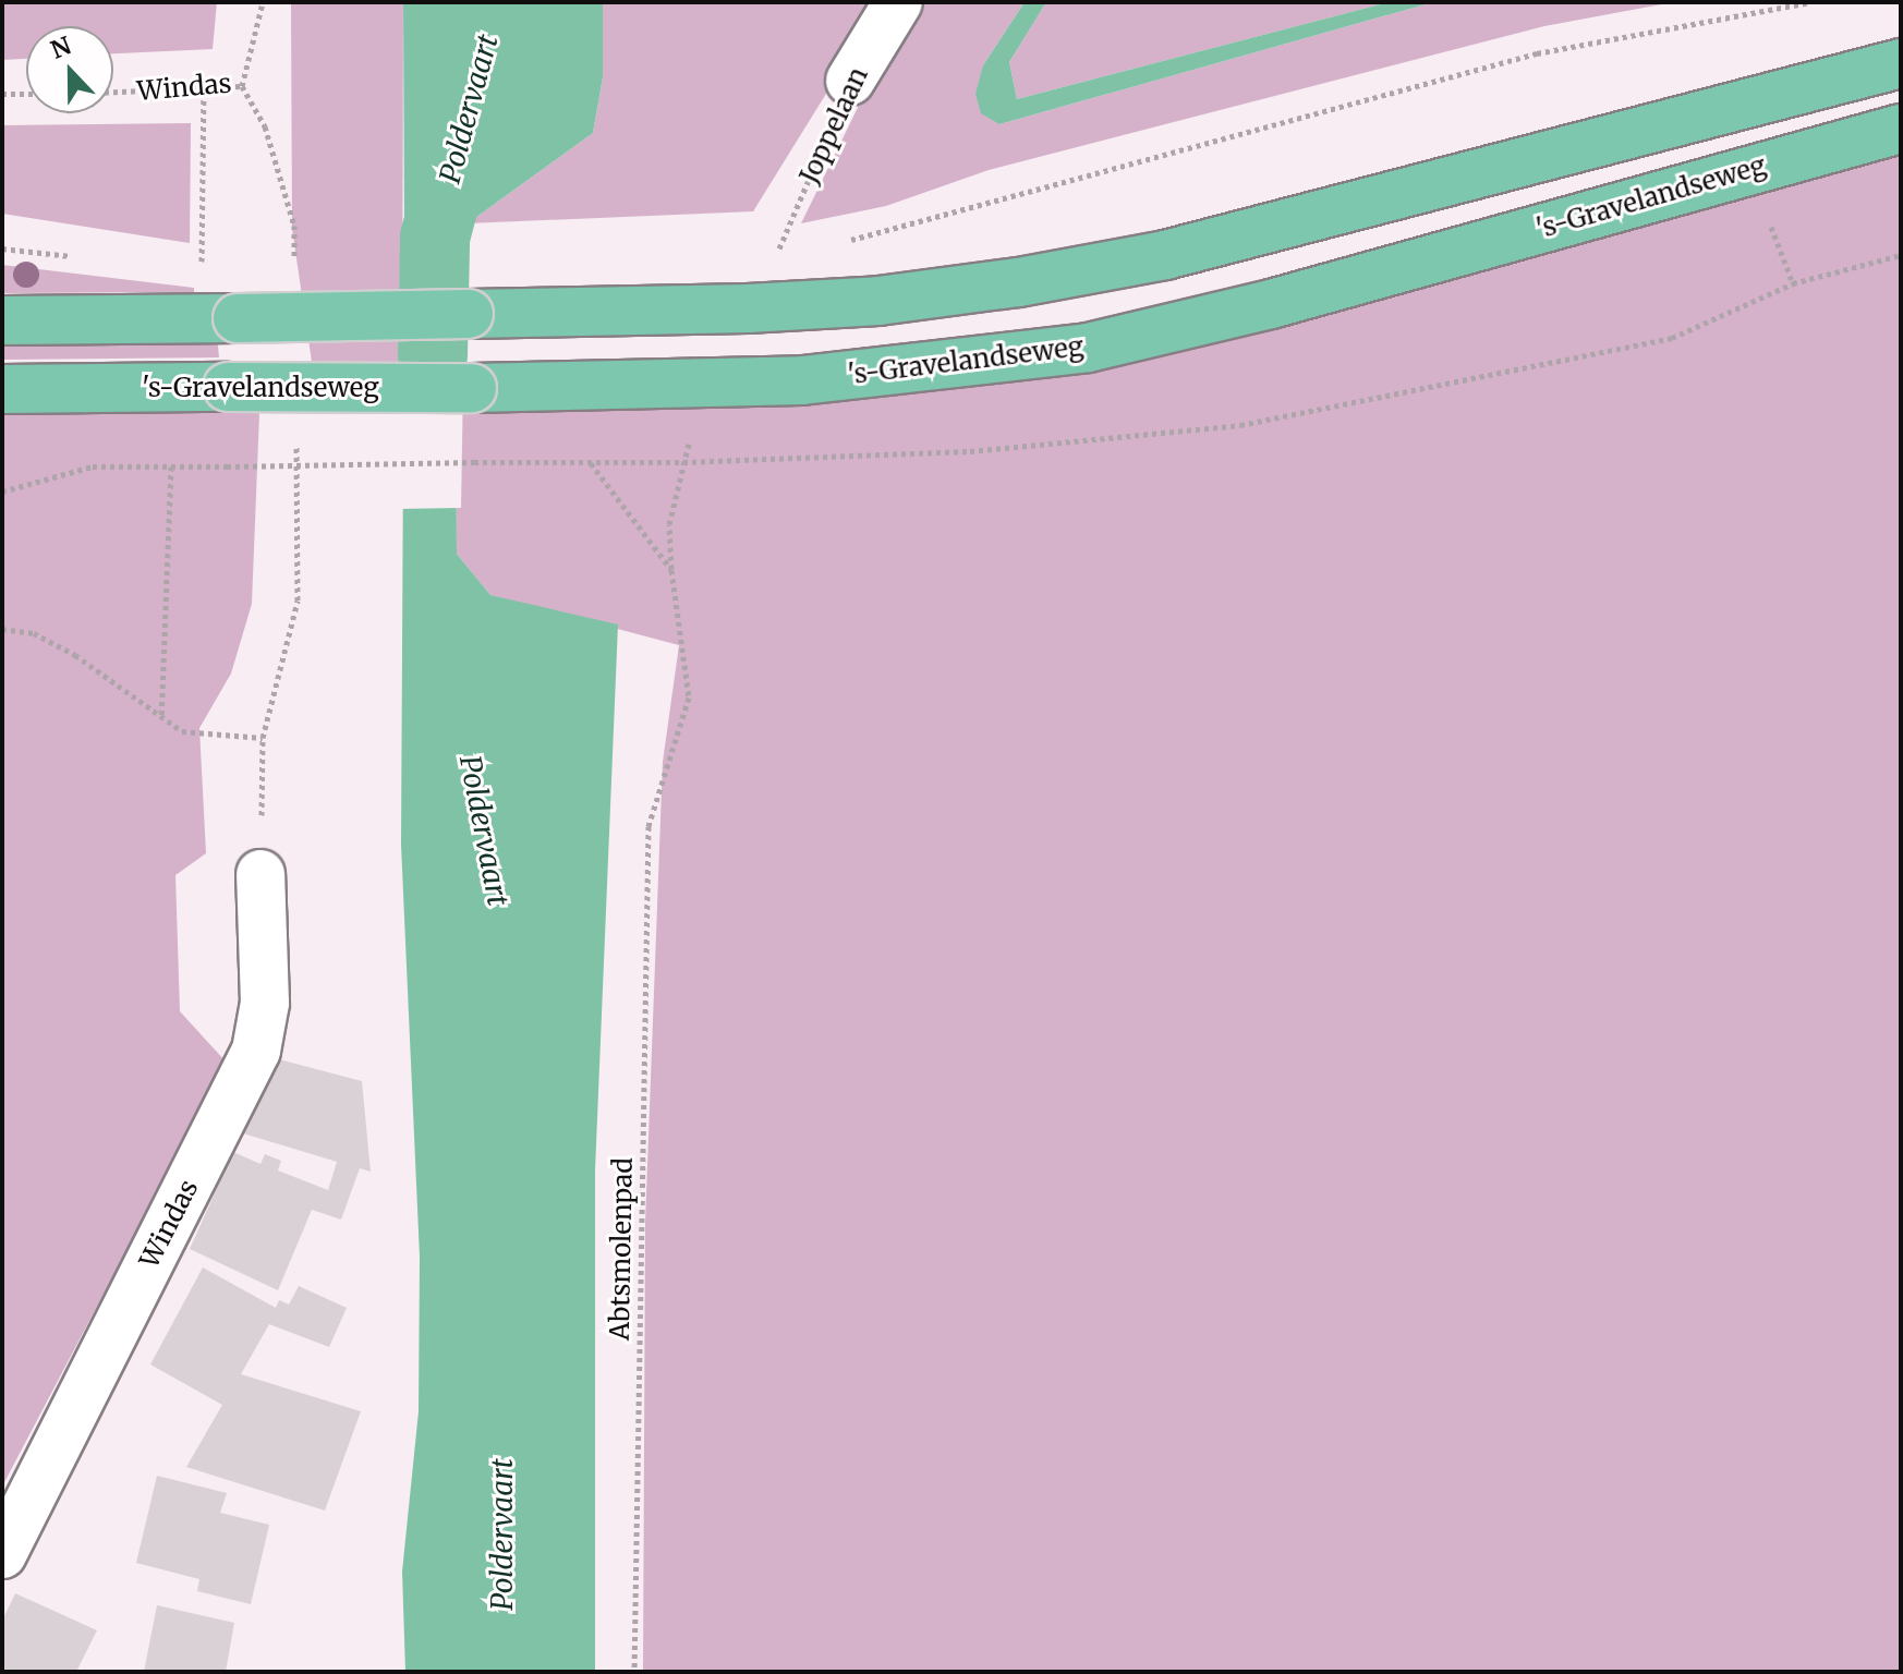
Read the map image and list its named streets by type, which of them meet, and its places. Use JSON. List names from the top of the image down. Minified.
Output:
{"streets":{"main road":["'s-Gravelandseweg"],"street":["Windas","Joppelaan"],"path":["Abtsmolenpad"]},"water":["Poldervaart"],"north":"top"}
